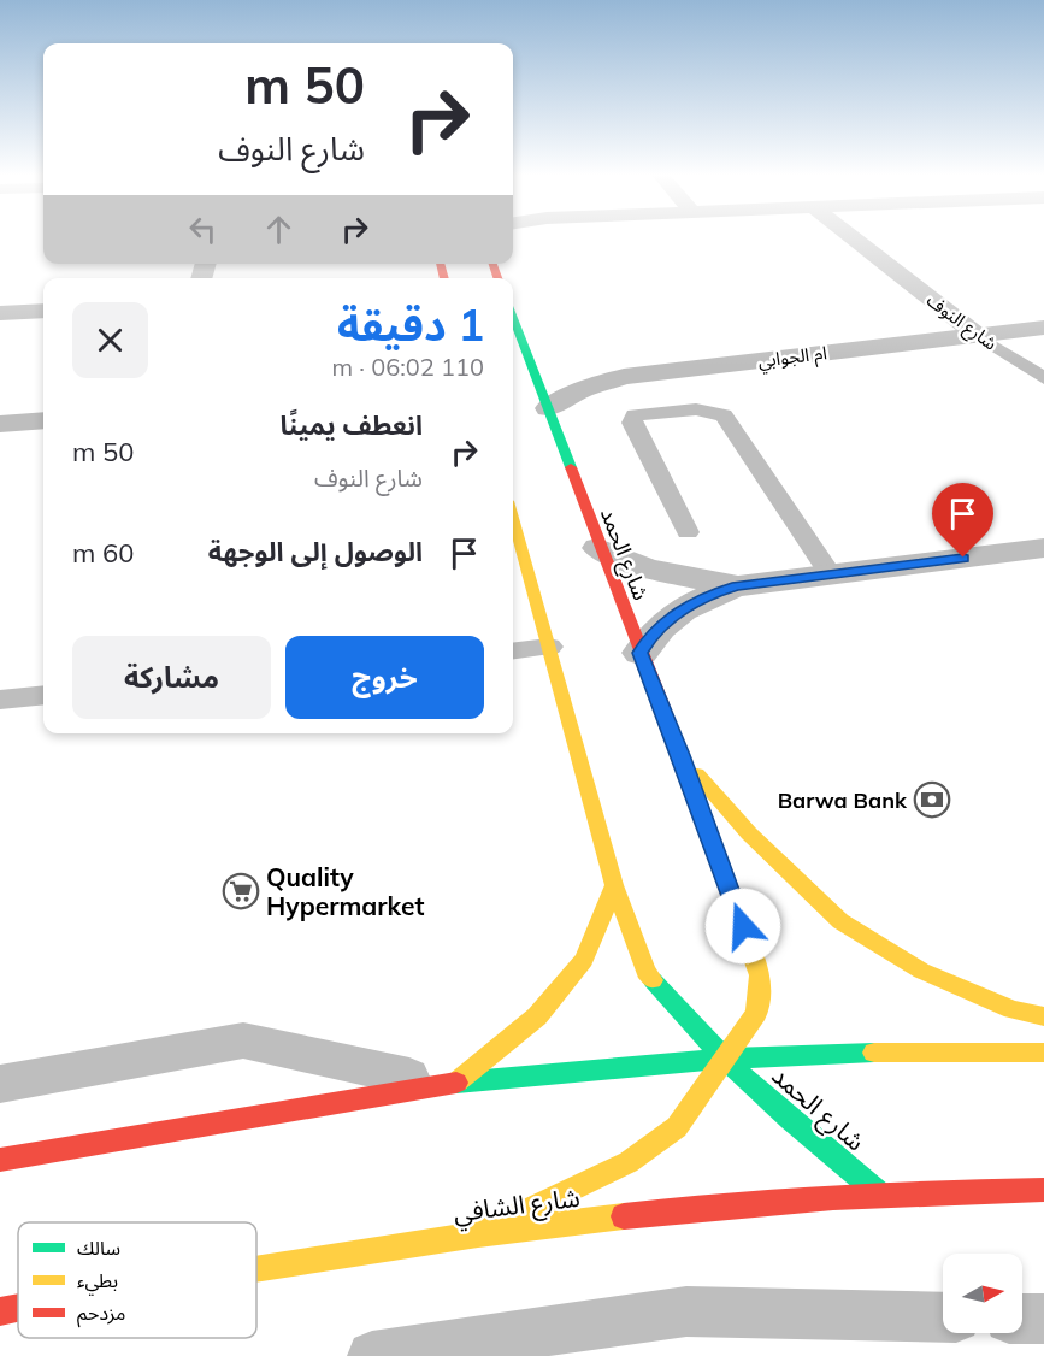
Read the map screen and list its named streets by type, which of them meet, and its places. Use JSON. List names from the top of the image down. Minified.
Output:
{"streets":{"street":["شارع النوف","ام الجوابي","شارع الحمد","شارع الشافي"]},"crossings":[["شارع النوف","ام الجوابي"],["ام الجوابي","شارع الحمد"],["شارع الحمد","شارع الشافي"]],"places":{"bank":["Barwa Bank"],"supermarket":["Quality Hypermarket"]},"legend":["سالك","بطيء","مزدحم"],"north":"right","page":{"turn":["50 m","شارع النوف"],"heading":["1 دقيقة","110 m · 06:02"],"list":[{"name":"انعطف يمينًا","note":"شارع النوف","value":"50 m"},{"name":"الوصول إلى الوجهة","value":"60 m"}],"buttons":["خروج","مشاركة"]}}
